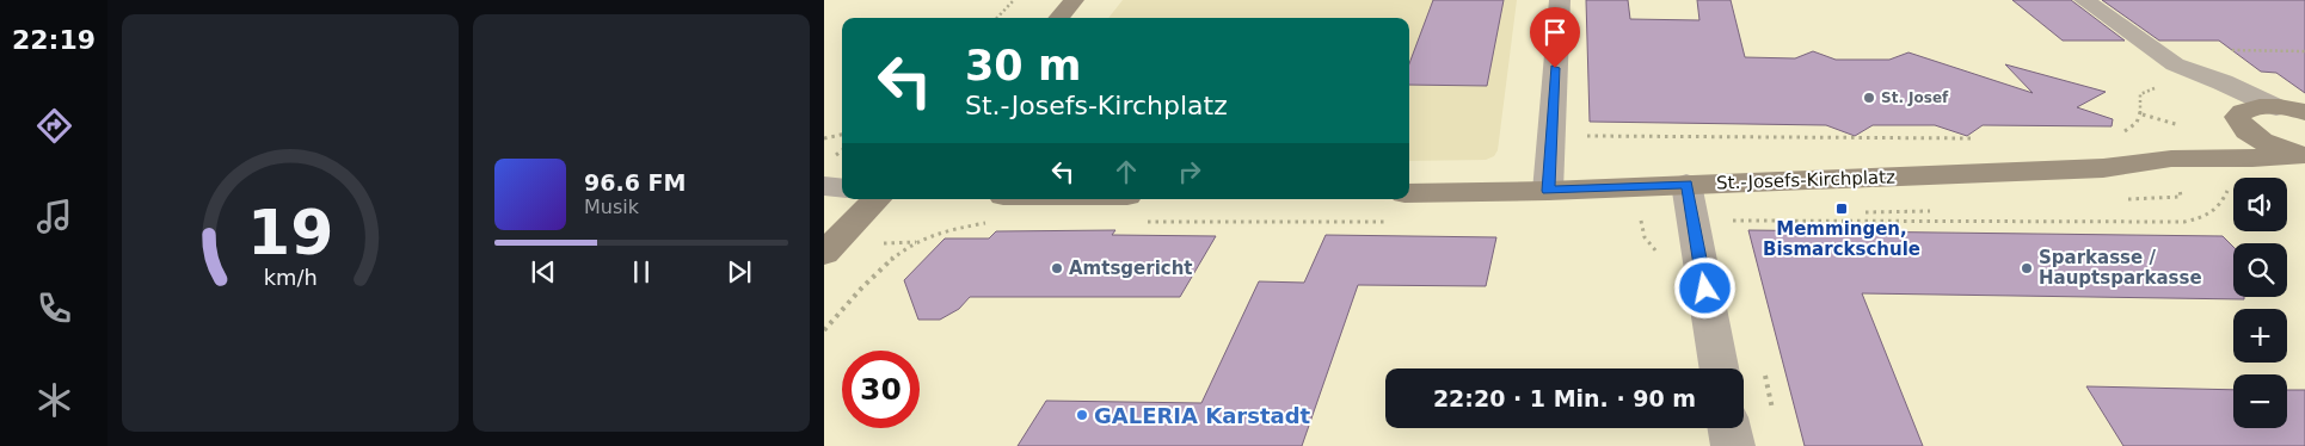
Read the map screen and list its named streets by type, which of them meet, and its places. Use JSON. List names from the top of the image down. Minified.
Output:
{"streets":{"street":["St.-Josefs-Kirchplatz"]},"places":{"other":["St. Josef","Amtsgericht","Sparkasse / Hauptsparkasse","GALERIA Karstadt"],"transit":["Memmingen, Bismarckschule"]},"page":{"tabs":"22:19","turn":["30 m","St.-Josefs-Kirchplatz"],"song":["96.6 FM","Musik"],"map_buttons":["+","−"],"limit":"30","trip":"22:20 · 1 Min. · 90 m","gauge":["19","km/h"]}}
